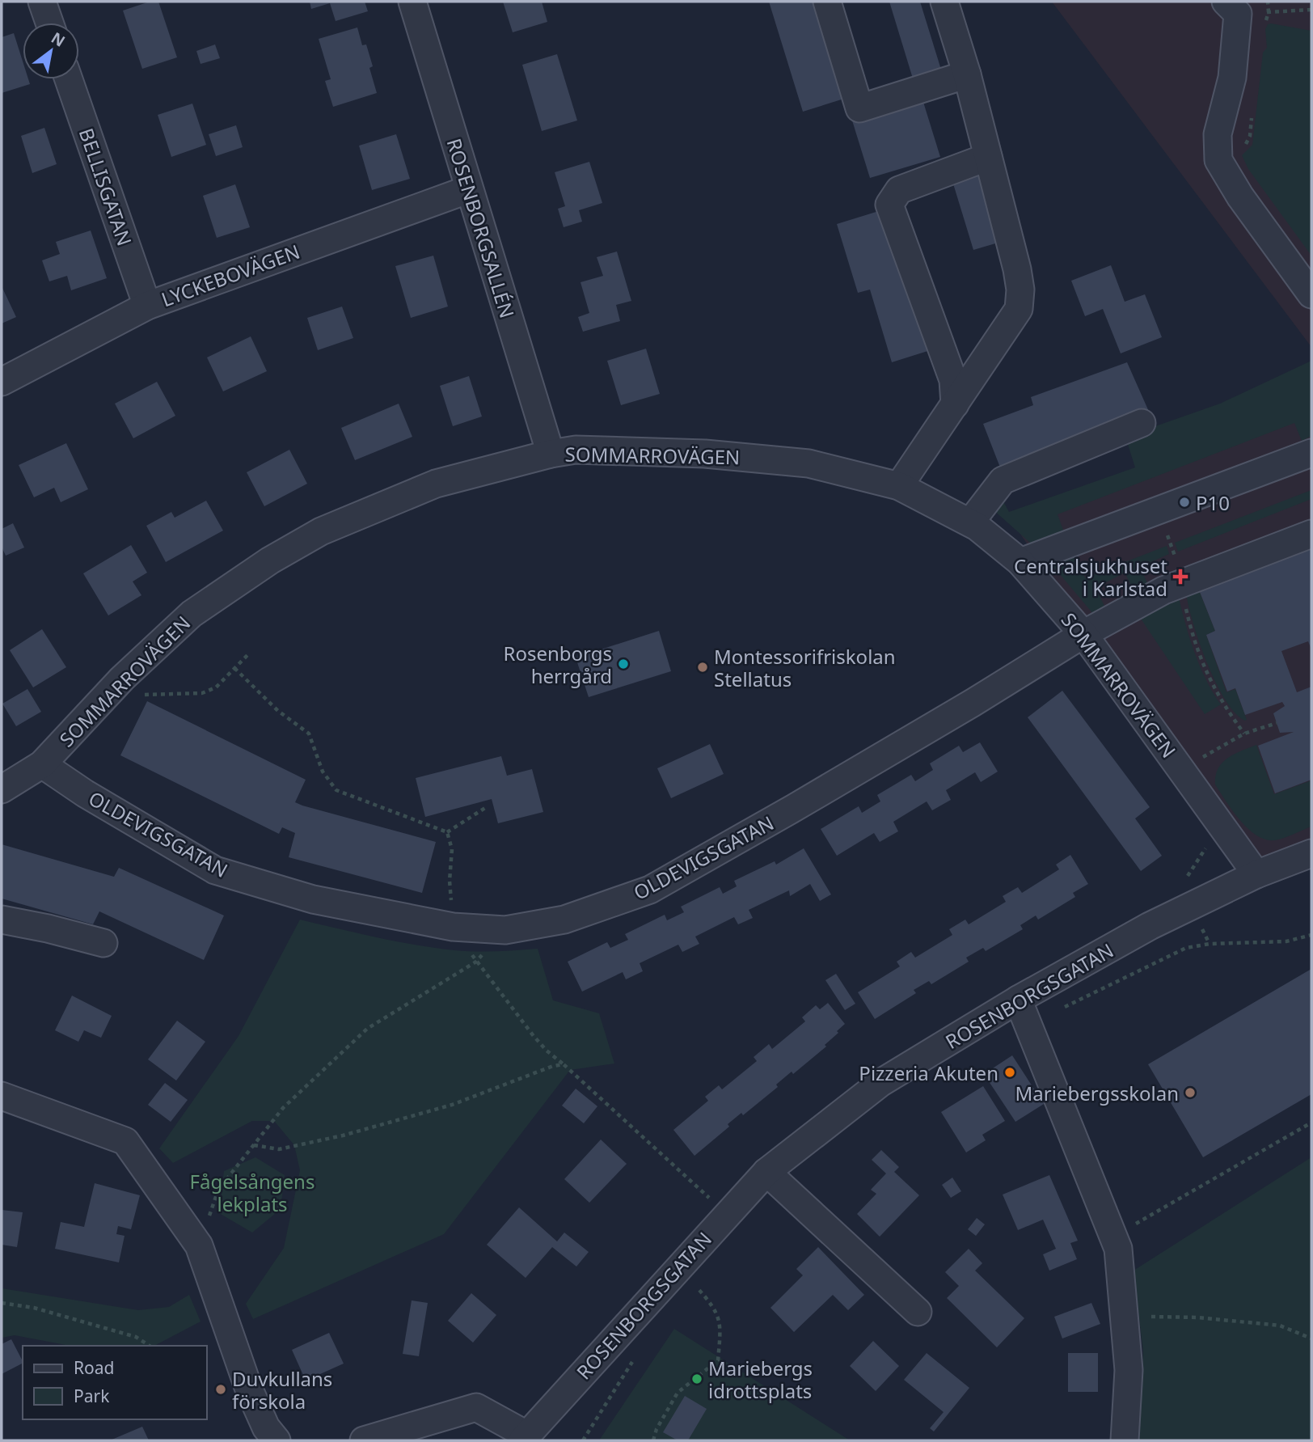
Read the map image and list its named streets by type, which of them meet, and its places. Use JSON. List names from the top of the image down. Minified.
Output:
{"streets":{"street":["BELLISGATAN","ROSENBORGSALLÉN","LYCKEBOVÄGEN","SOMMARROVÄGEN","OLDEVIGSGATAN","ROSENBORGSGATAN"]},"crossings":[["BELLISGATAN","LYCKEBOVÄGEN"],["ROSENBORGSALLÉN","LYCKEBOVÄGEN"],["ROSENBORGSALLÉN","SOMMARROVÄGEN"],["SOMMARROVÄGEN","OLDEVIGSGATAN"],["SOMMARROVÄGEN","ROSENBORGSGATAN"]],"parks":["Fågelsångens lekplats"],"places":{"other":["P10","Rosenborgs herrgård","Montessorifriskolan Stellatus","Pizzeria Akuten","Mariebergsskolan","Mariebergs idrottsplats","Duvkullans förskola"],"health":["Centralsjukhuset i Karlstad"]},"legend":["Road","Park"],"north":"top right"}
